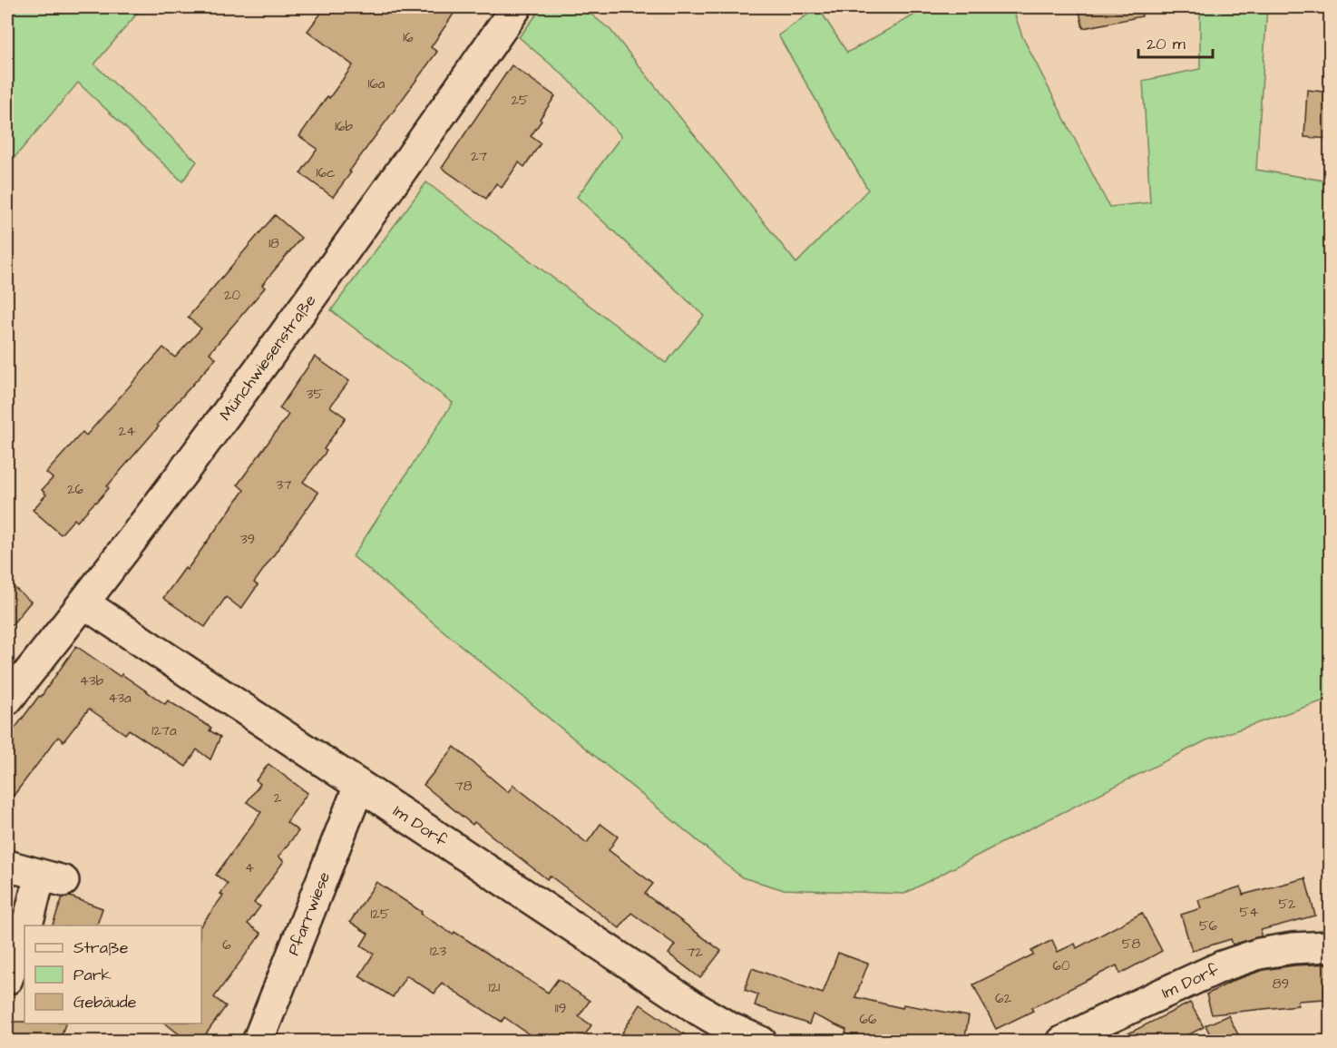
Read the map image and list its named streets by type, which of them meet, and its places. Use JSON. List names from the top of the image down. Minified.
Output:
{"streets":{"street":["Münchwiesenstraße","Im Dorf","Pfarrwiese"]},"crossings":[["Münchwiesenstraße","Im Dorf"],["Im Dorf","Pfarrwiese"]],"house_numbers":["16","16a","25","16b","27","16c","18","20","35","24","37","26","39","43b","43a","127a","78","2","4","52","54","125","56","58","6","123","72","60","89","121","62","119","66"],"legend":["Straße","Park","Gebäude"],"scale_bar":"20 m"}
